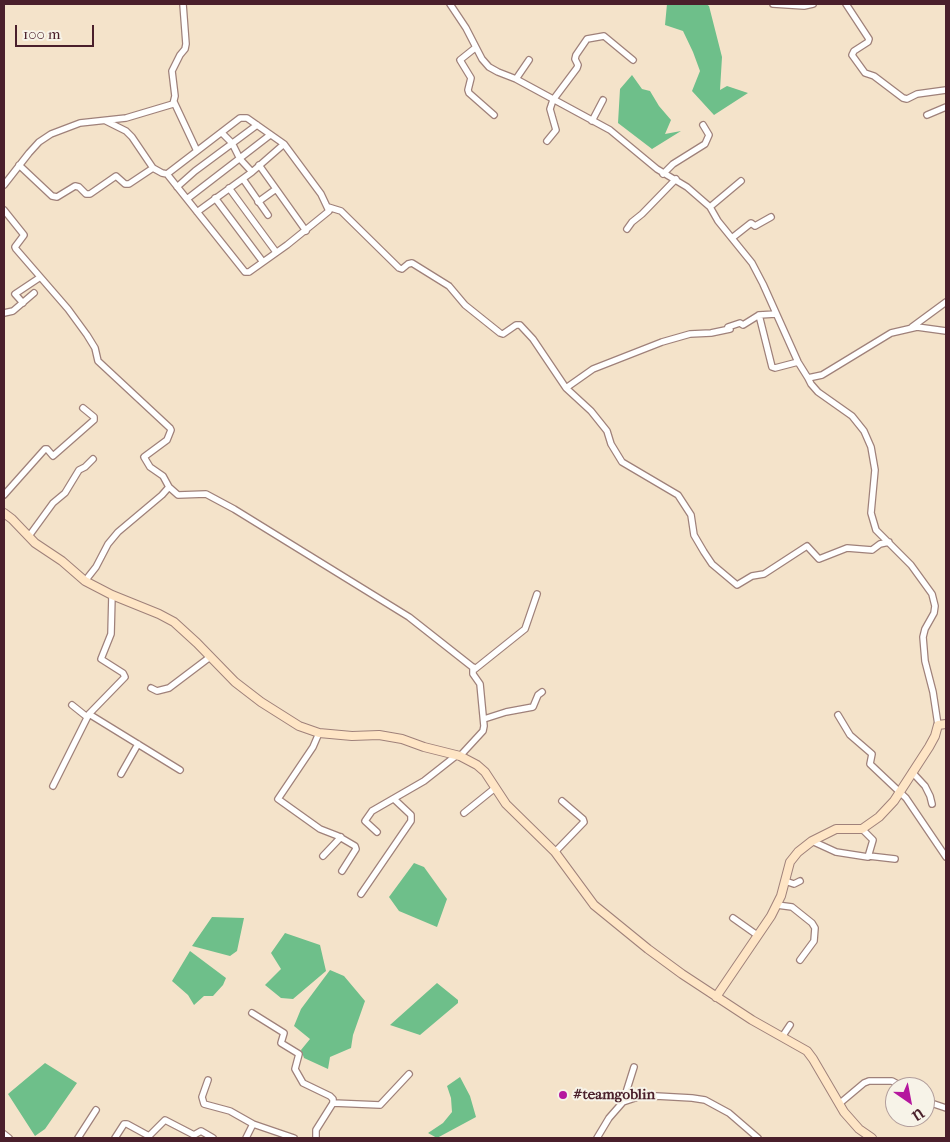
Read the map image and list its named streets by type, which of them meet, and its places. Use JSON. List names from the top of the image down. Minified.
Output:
{"places":["#teamgoblin"],"scale_bar":"100 m","north":"bottom right"}
